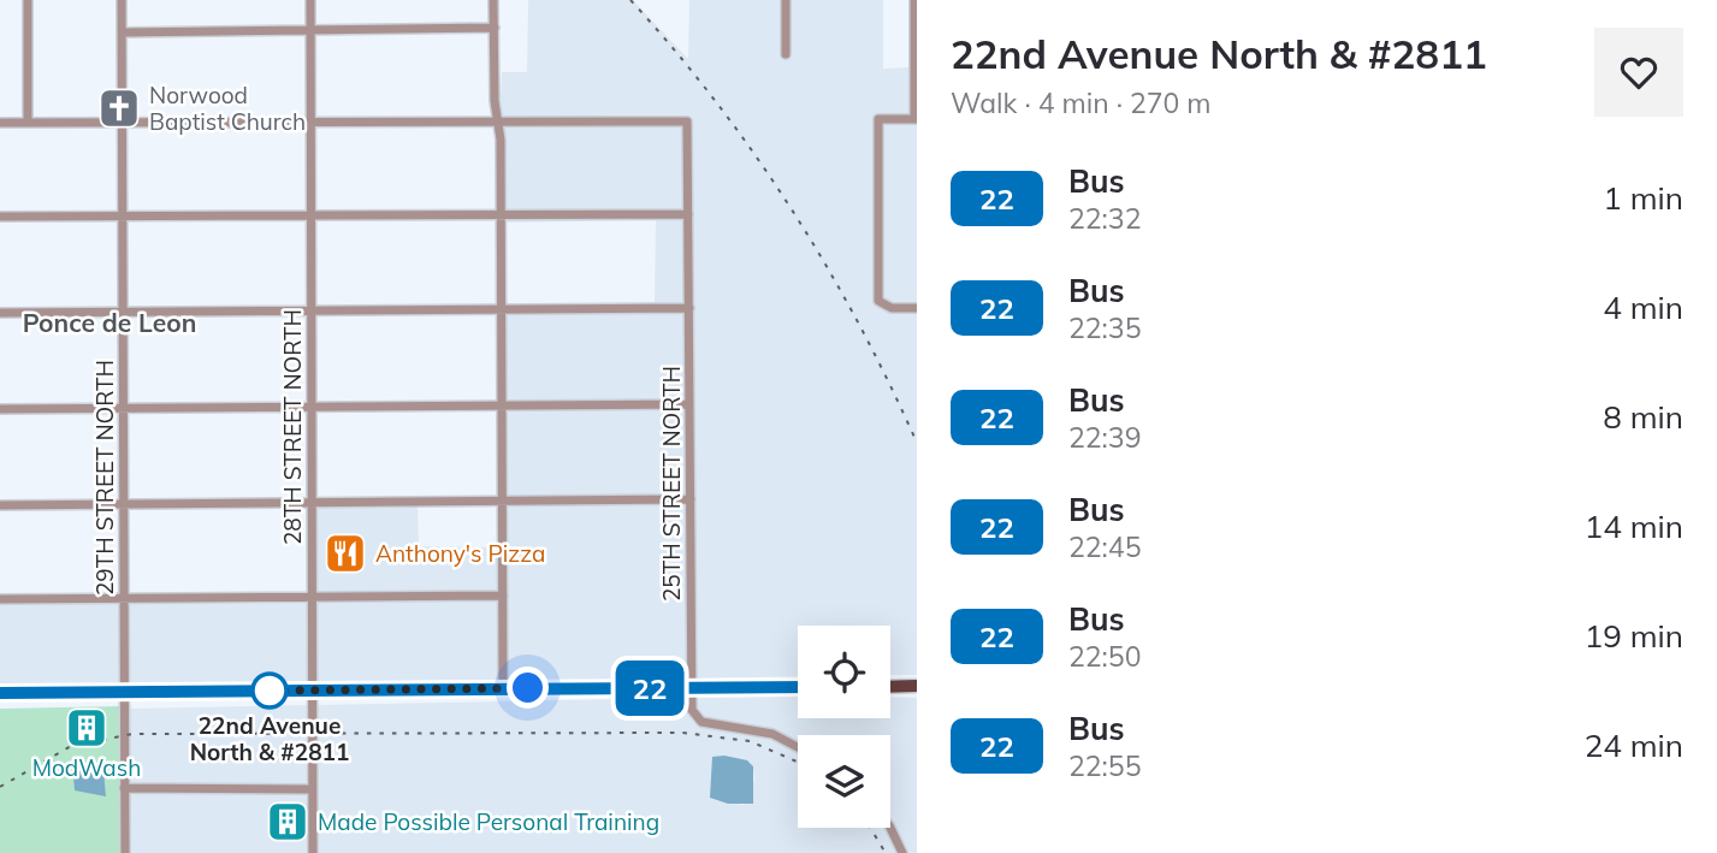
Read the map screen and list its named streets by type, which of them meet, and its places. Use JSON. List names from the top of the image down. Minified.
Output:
{"streets":{"street":["28TH STREET NORTH","29TH STREET NORTH","25TH STREET NORTH"]},"districts":["Ponce de Leon"],"places":{"church":["Norwood Baptist Church"],"restaurant":["Anthony's Pizza"],"other":["22nd Avenue North & #2811"],"building":["ModWash","Made Possible Personal Training"]},"lines":["bus line 22"],"page":{"on_map":"22","heading":["22nd Avenue North & #2811","Walk · 4 min · 270 m"],"list":[{"mark":"22","name":"Bus","note":"22:32","value":"1 min"},{"mark":"22","name":"Bus","note":"22:35","value":"4 min"},{"mark":"22","name":"Bus","note":"22:39","value":"8 min"},{"mark":"22","name":"Bus","note":"22:45","value":"14 min"},{"mark":"22","name":"Bus","note":"22:50","value":"19 min"},{"mark":"22","name":"Bus","note":"22:55","value":"24 min"}]}}
